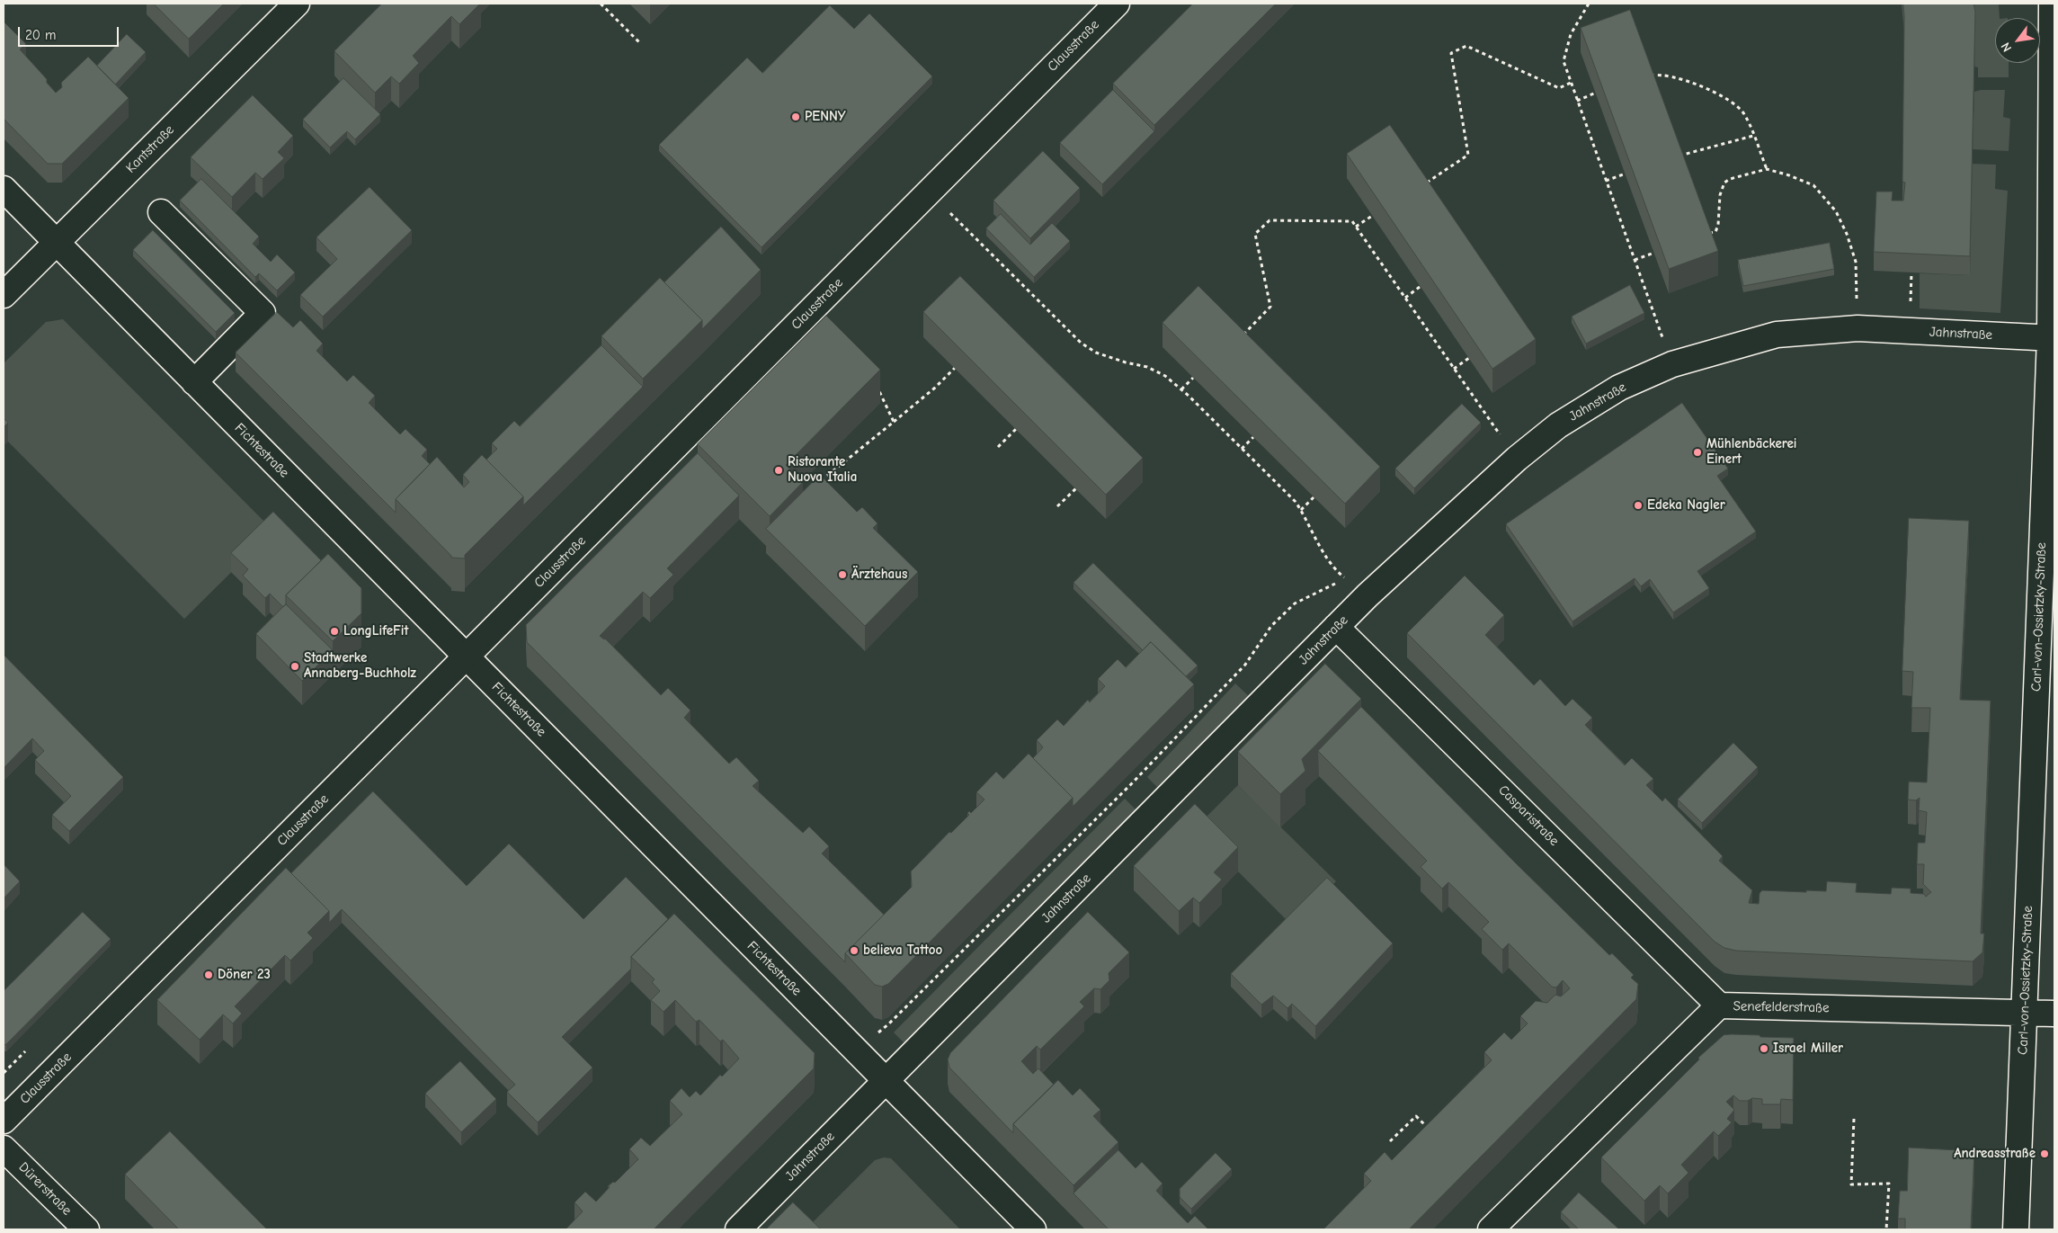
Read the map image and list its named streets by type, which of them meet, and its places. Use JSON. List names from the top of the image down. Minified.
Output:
{"streets":{"street":["Clausstraße","Kantstraße","Jahnstraße","Fichtestraße","Carl-von-Ossietzky-Straße","Casparistraße","Senefelderstraße","Dürerstraße"]},"crossings":[["Clausstraße","Fichtestraße"],["Kantstraße","Fichtestraße"],["Jahnstraße","Fichtestraße"],["Jahnstraße","Carl-von-Ossietzky-Straße"],["Jahnstraße","Casparistraße"],["Carl-von-Ossietzky-Straße","Senefelderstraße"],["Casparistraße","Senefelderstraße"]],"places":["PENNY","Mühlenbäckerei Einert","Ristorante Nuova Italia","Edeka Nagler","Ärztehaus","LongLifeFit","Stadtwerke Annaberg-Buchholz","believa Tattoo","Döner 23","Israel Miller","Andreasstraße"],"scale_bar":"20 m","north":"bottom left"}
